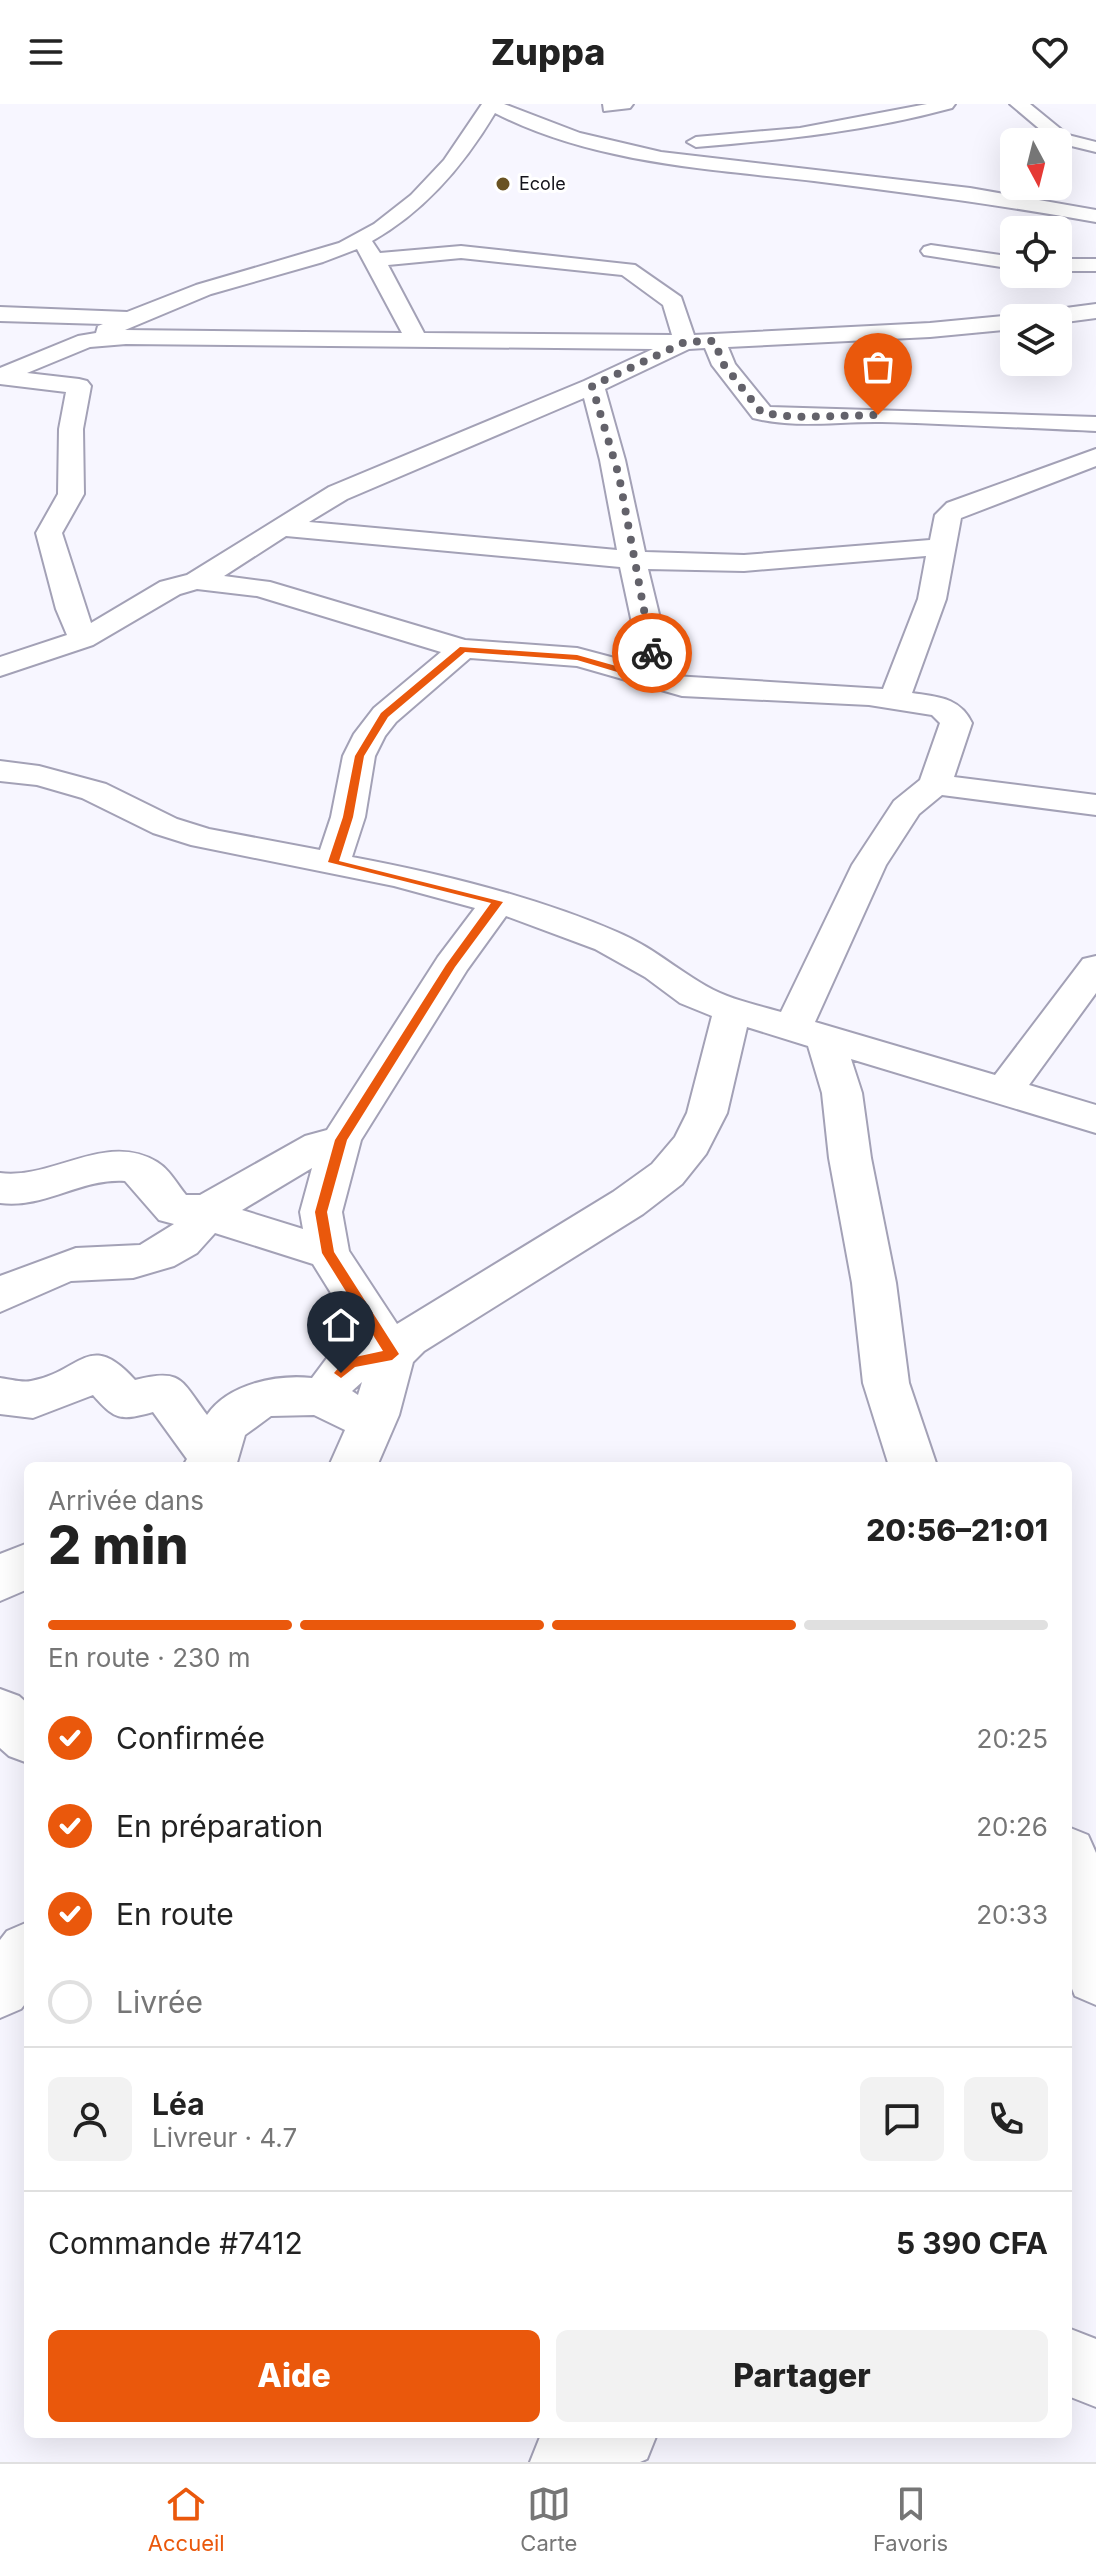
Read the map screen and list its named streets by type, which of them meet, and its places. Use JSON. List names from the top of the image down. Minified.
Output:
{"places":["Ecole"],"north":"bottom","page":{"header":"Zuppa","heading":["2 min","Arrivée dans","20:56–21:01"],"panel":["Léa","Livreur · 4.7","Commande #7412","5 390 CFA"],"bar":"En route · 230 m","list":[["Confirmée","20:25"],["En préparation","20:26"],["En route","20:33"],"Livrée"],"buttons":["Aide","Partager"],"tabs":["Accueil","Carte","Favoris"]}}
